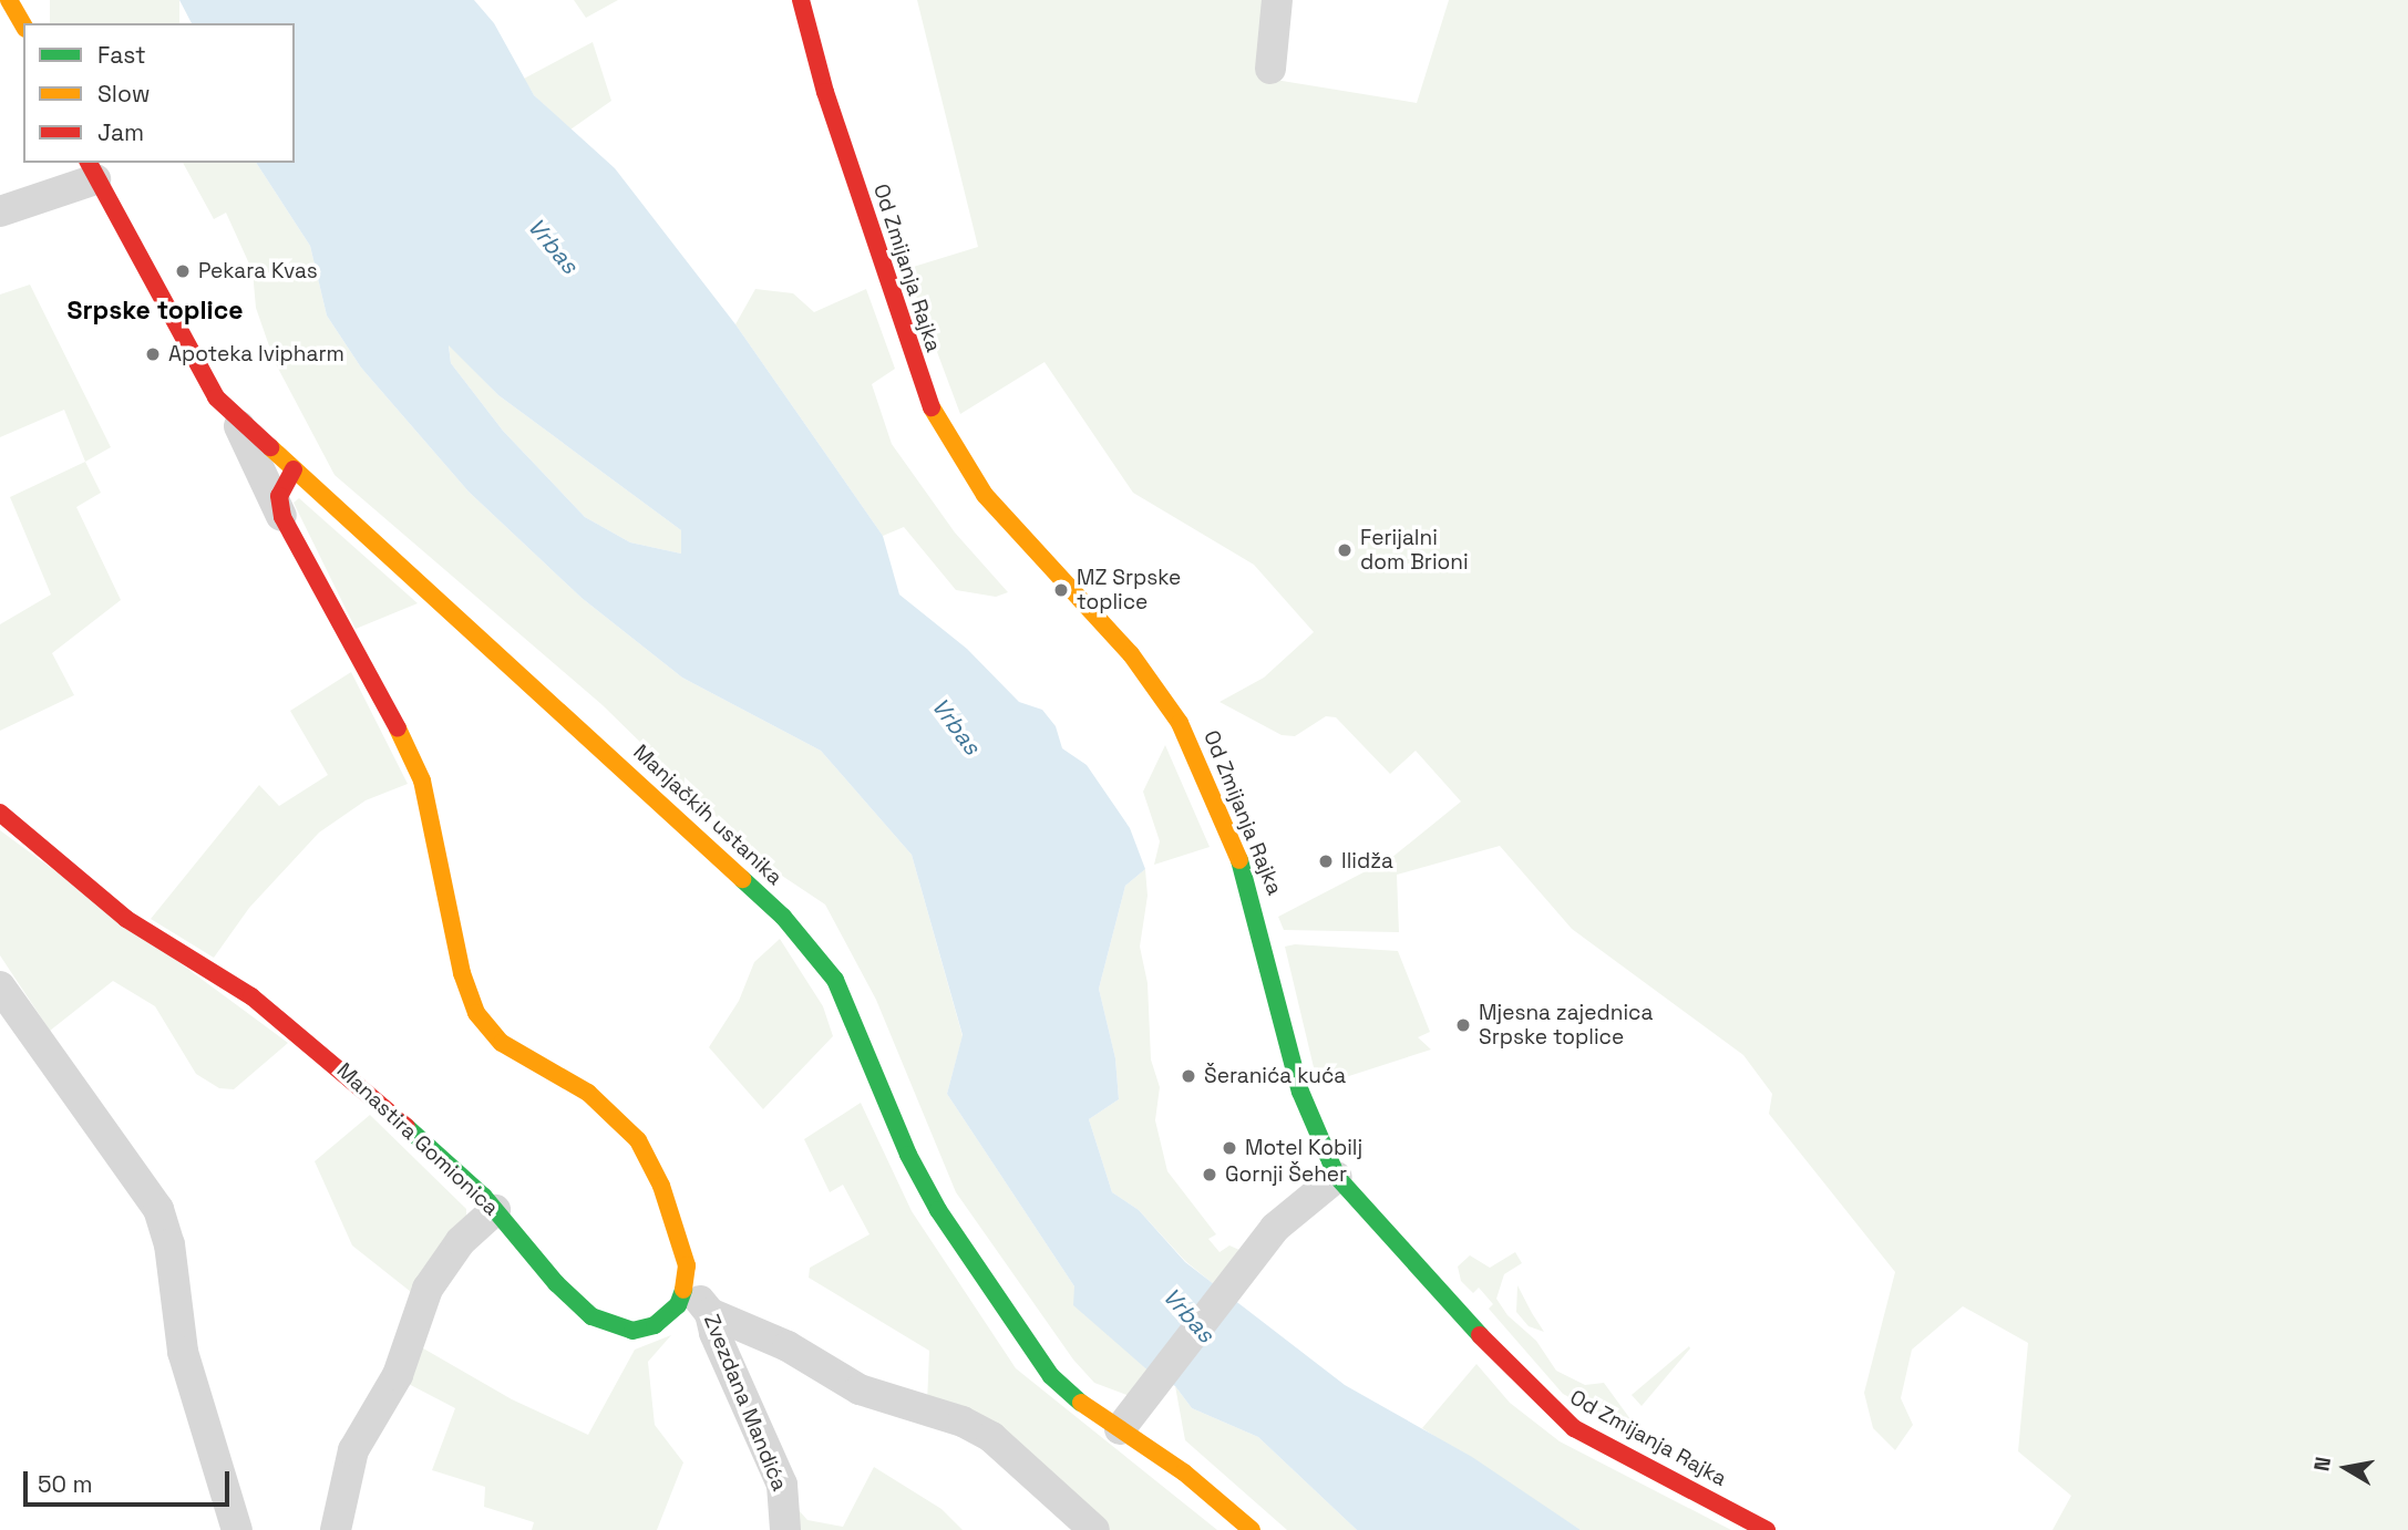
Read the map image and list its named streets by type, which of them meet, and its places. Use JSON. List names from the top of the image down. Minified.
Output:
{"streets":{"street":["Od Zmijanja Rajka","Manjačkih ustanika","Manastira Gomionica","Zvezdana Mandića"]},"crossings":[["Manastira Gomionica","Zvezdana Mandića"]],"districts":["Srpske toplice"],"water":["Vrbas"],"places":["Pekara Kvas","Apoteka Ivipharm","Ferijalni dom Brioni","MZ Srpske toplice","Ilidža","Mjesna zajednica Srpske toplice","Šeranića kuća","Motel Kobilj","Gornji Šeher"],"legend":["Fast","Slow","Jam"],"scale_bar":"50 m","north":"left"}
